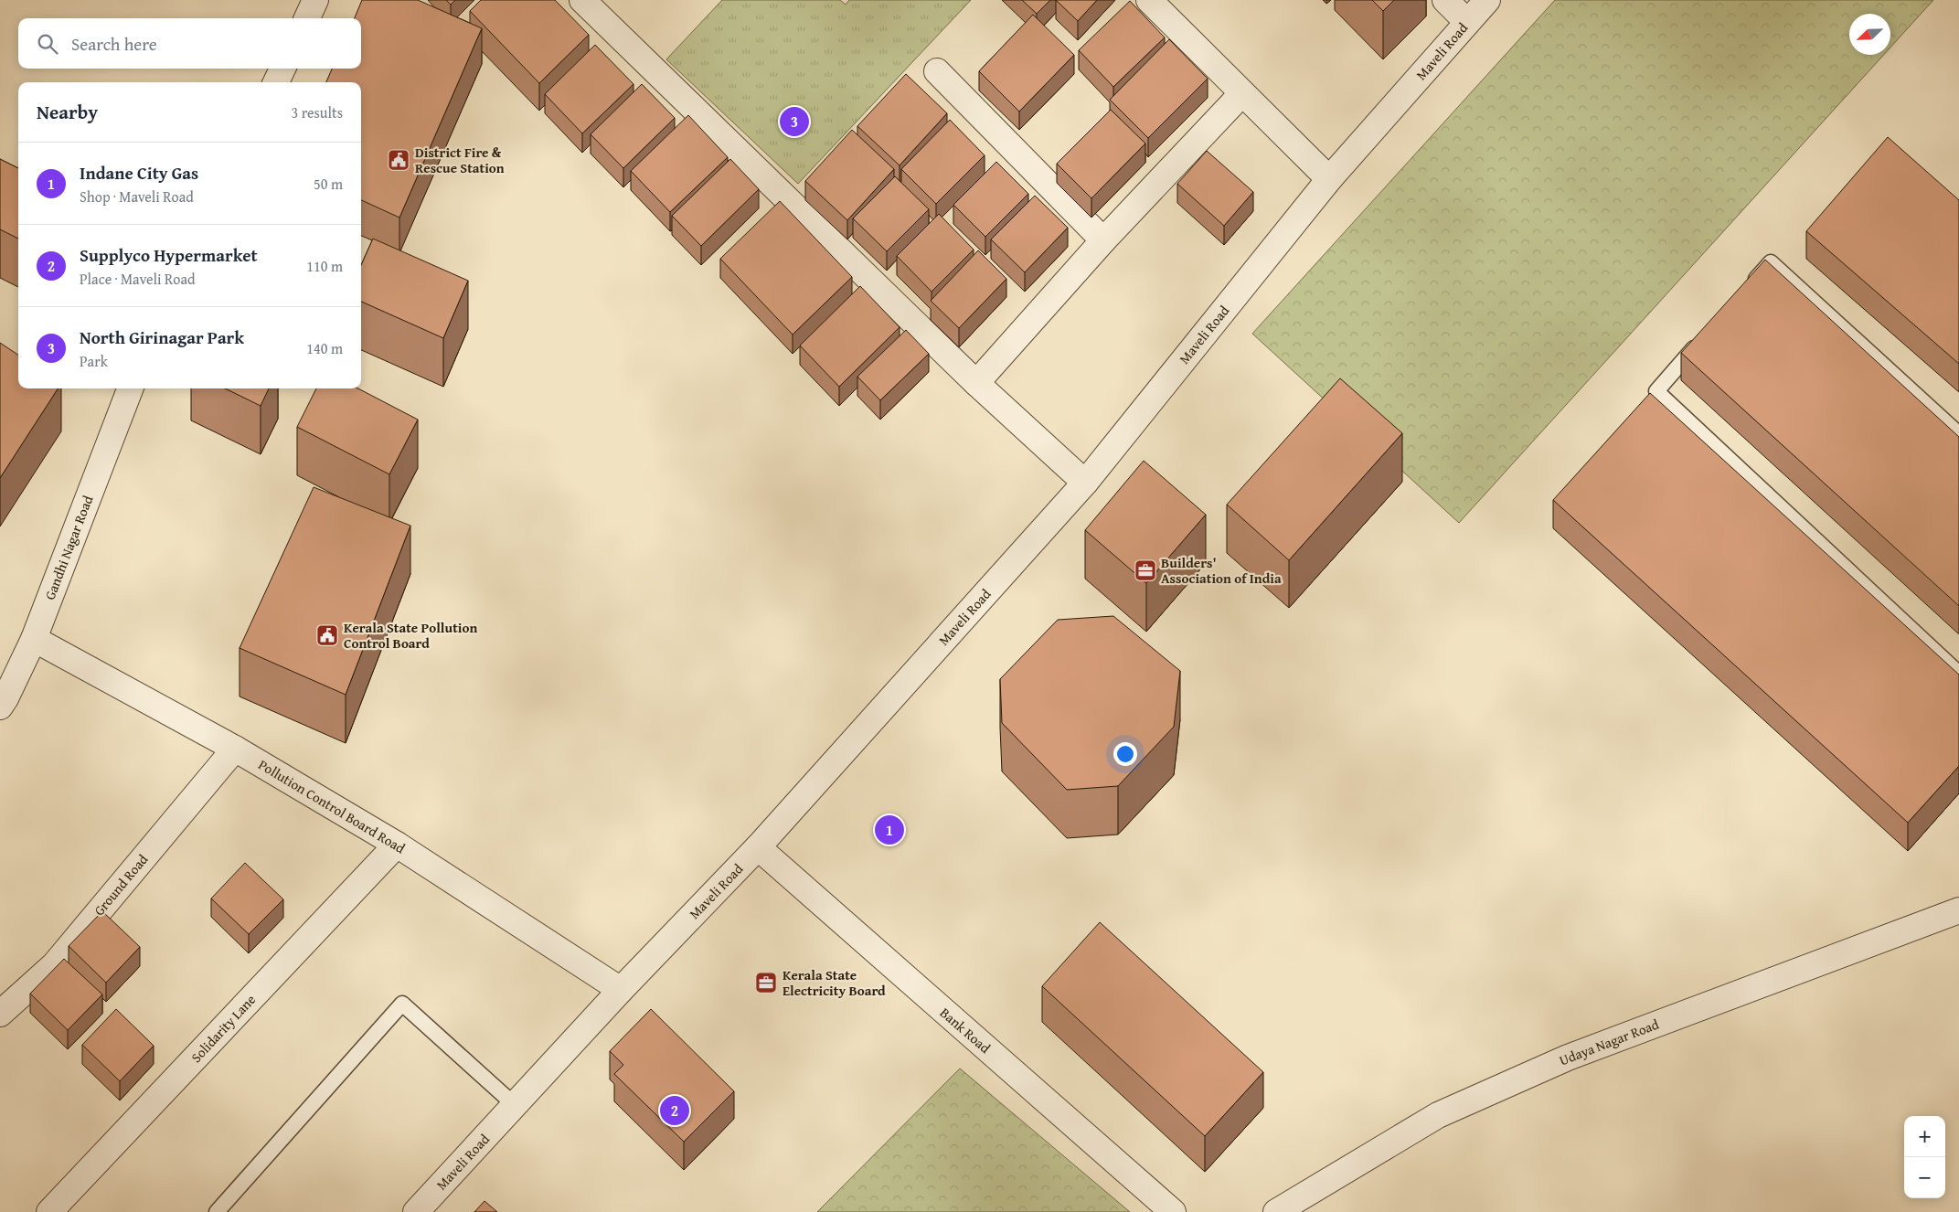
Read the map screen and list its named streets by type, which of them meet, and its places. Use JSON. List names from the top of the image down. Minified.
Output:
{"streets":{"street":["Maveli Road","Gandhi Nagar Road","Pollution Control Board Road","Ground Road","Solidarity Lane","Bank Road","Udaya Nagar Road"]},"crossings":[["Maveli Road","Pollution Control Board Road"],["Maveli Road","Bank Road"],["Gandhi Nagar Road","Pollution Control Board Road"],["Pollution Control Board Road","Ground Road"],["Pollution Control Board Road","Solidarity Lane"]],"places":{"public building":["District Fire & Rescue Station","Kerala State Pollution Control Board"],"office":["Builders' Association of India","Kerala State Electricity Board"]},"north":"bottom left","page":{"search":"Search here","heading":["Nearby","3 results"],"pins":["3","1","2"],"list":[{"mark":"1","name":"Indane City Gas","note":"Shop · Maveli Road","value":"50 m"},{"mark":"2","name":"Supplyco Hypermarket","note":"Place · Maveli Road","value":"110 m"},{"mark":"3","name":"North Girinagar Park","note":"Park","value":"140 m"}],"map_buttons":["+","−"]}}
